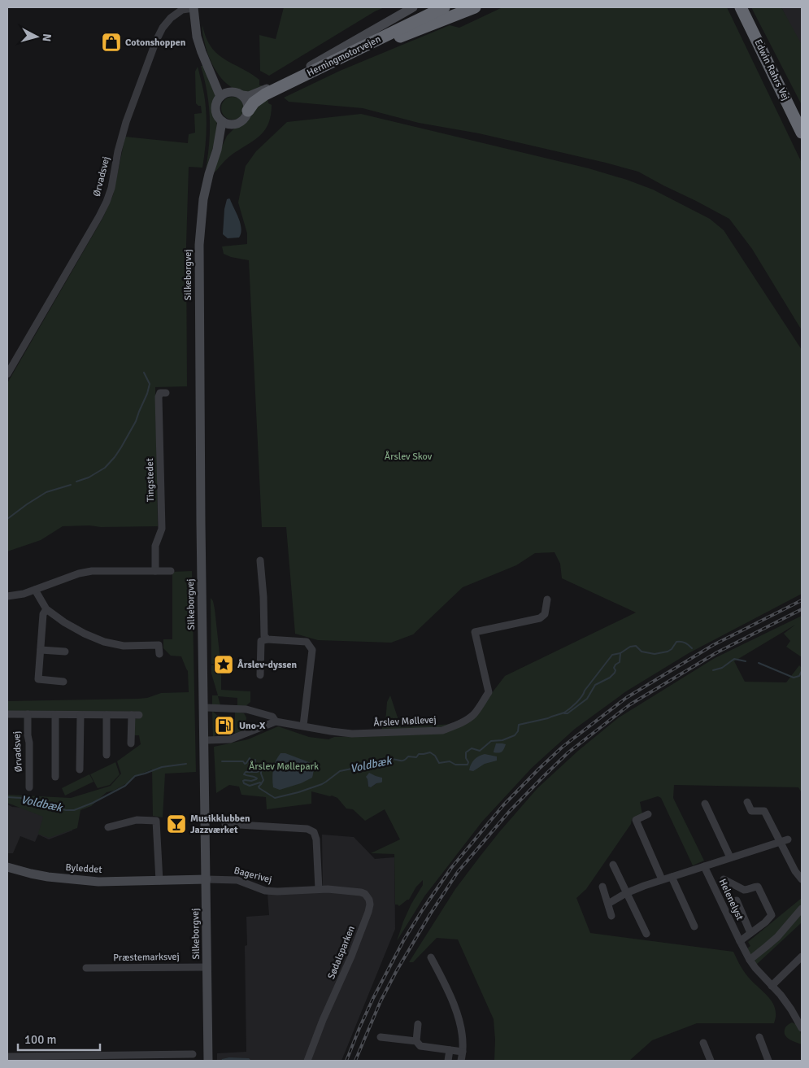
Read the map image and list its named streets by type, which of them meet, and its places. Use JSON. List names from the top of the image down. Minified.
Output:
{"streets":{"highway":["Herningmotorvejen","Edwin Rahrs Vej"],"main road":["Silkeborgvej","Byleddet"],"street":["Ørvadsvej","Tingstedet","Årslev Møllevej","Bagerivej","Helenelyst","Sødalsparken","Præstemarksvej"]},"crossings":[["Herningmotorvejen","Silkeborgvej"],["Silkeborgvej","Årslev Møllevej"],["Silkeborgvej","Byleddet"],["Silkeborgvej","Bagerivej"],["Silkeborgvej","Præstemarksvej"],["Byleddet","Bagerivej"],["Bagerivej","Sødalsparken"]],"water":["Voldbæk"],"parks":["Årslev Skov","Årslev Møllepark"],"places":{"shop":["Cotonshoppen"],"place":["Årslev-dyssen"],"fuel station":["Uno-X"],"bar":["Musikklubben Jazzværket"]},"scale_bar":"100 m","north":"right"}
